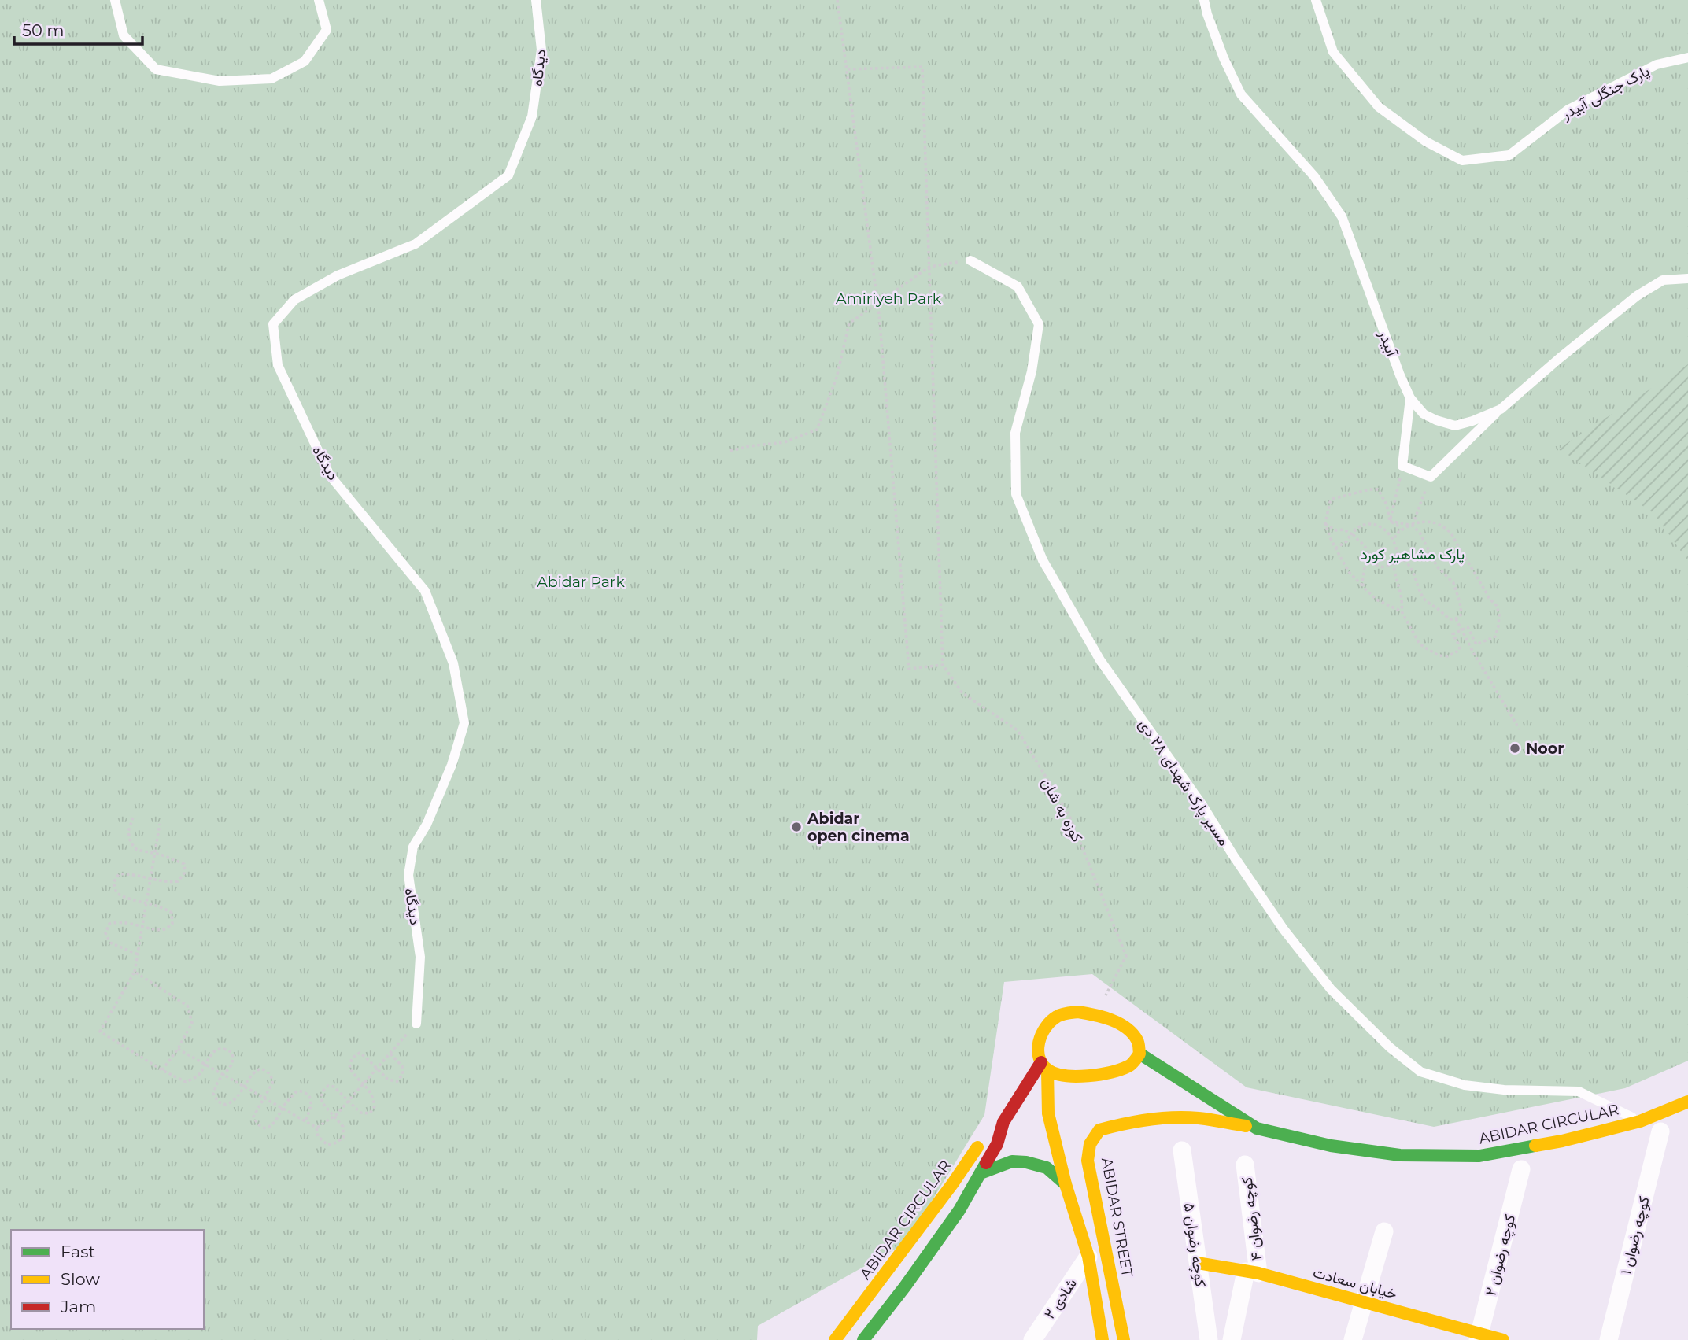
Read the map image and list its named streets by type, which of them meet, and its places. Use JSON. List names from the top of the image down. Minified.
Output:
{"streets":{"main road":["ABIDAR CIRCULAR","ABIDAR STREET","خیابان سعادت"],"street":["کوچه رضوان ۴","کوچه رضوان ۱","کوچه رضوان ۵","کوچه رضوان ۲","شادی ۲"],"lane":["دیدگاه","پارک جنگلی آبیدر","آبیدر","مسیر پارک شهدای ۲۸ دی"],"path":["کوزه به شان"]},"crossings":[["مسیر پارک شهدای ۲۸ دی","ABIDAR CIRCULAR"],["کوزه به شان","ABIDAR CIRCULAR"],["ABIDAR CIRCULAR","ABIDAR STREET"],["کوچه رضوان ۴","خیابان سعادت"],["کوچه رضوان ۵","خیابان سعادت"],["کوچه رضوان ۲","خیابان سعادت"]],"parks":["Amiriyeh Park","پارک مشاهیر کورد","Abidar Park"],"places":["Noor","Abidar open cinema"],"legend":["Fast","Slow","Jam"],"scale_bar":"50 m"}
